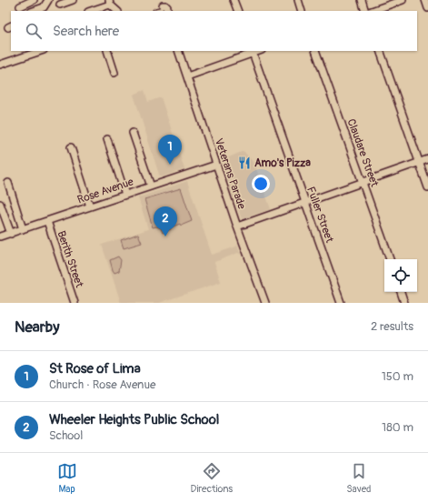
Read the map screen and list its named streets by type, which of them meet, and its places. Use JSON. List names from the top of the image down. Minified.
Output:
{"streets":{"street":["Claudare Street","Veterans Parade","Rose Avenue","Fuller Street","Berith Street"]},"crossings":[["Veterans Parade","Rose Avenue"],["Rose Avenue","Berith Street"]],"places":{"restaurant":["Amo's Pizza"]},"page":{"search":"Search here","pins":["1","2"],"heading":["Nearby","2 results"],"list":[{"mark":"1","name":"St Rose of Lima","note":"Church · Rose Avenue","value":"150 m"},{"mark":"2","name":"Wheeler Heights Public School","note":"School","value":"180 m"}],"nav":["Map","Directions","Saved"]}}
